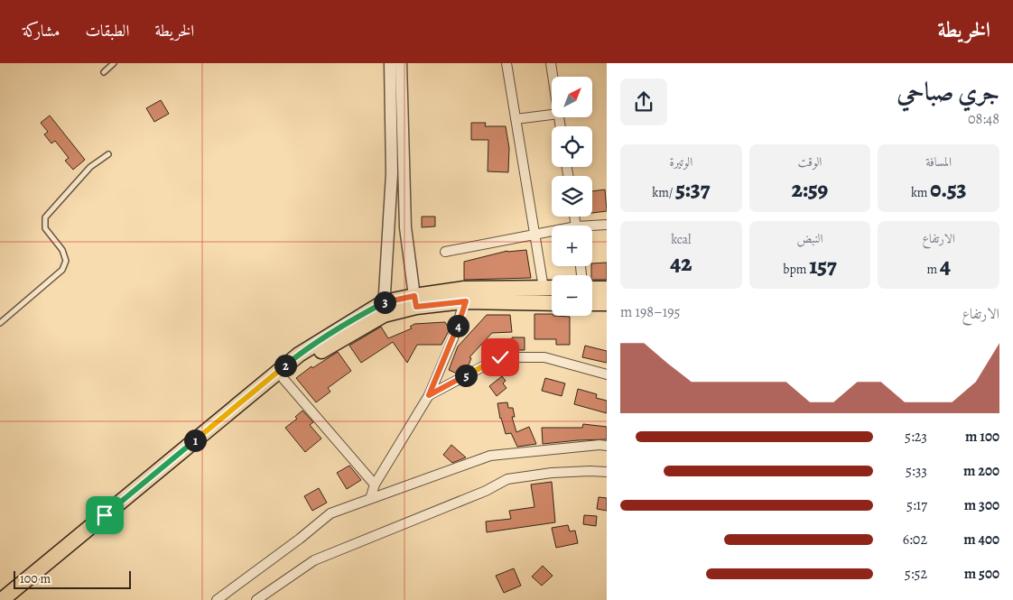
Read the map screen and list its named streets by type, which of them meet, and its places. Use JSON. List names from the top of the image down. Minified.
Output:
{"scale_bar":"100 m","north":"top right","page":{"header":"الخريطة","nav":["الخريطة","الطبقات","مشاركة"],"heading":["جري صباحي","08:48"],"map_buttons":["+","−"],"stats":[["المسافة","0.53 km"],["الوقت","2:59"],["الوتيرة","5:37 /km"],["الارتفاع","4 m"],["النبض","157 bpm"],["kcal","42"]],"pins":["3","4","2","5","1"],"chart":["الارتفاع","195–198 m"],"list":[{"name":"100 m","note":"5:23"},{"name":"200 m","note":"5:33"},{"name":"300 m","note":"5:17"},{"name":"400 m","note":"6:02"},{"name":"500 m","note":"5:52"}],"scale":"100 m"}}
